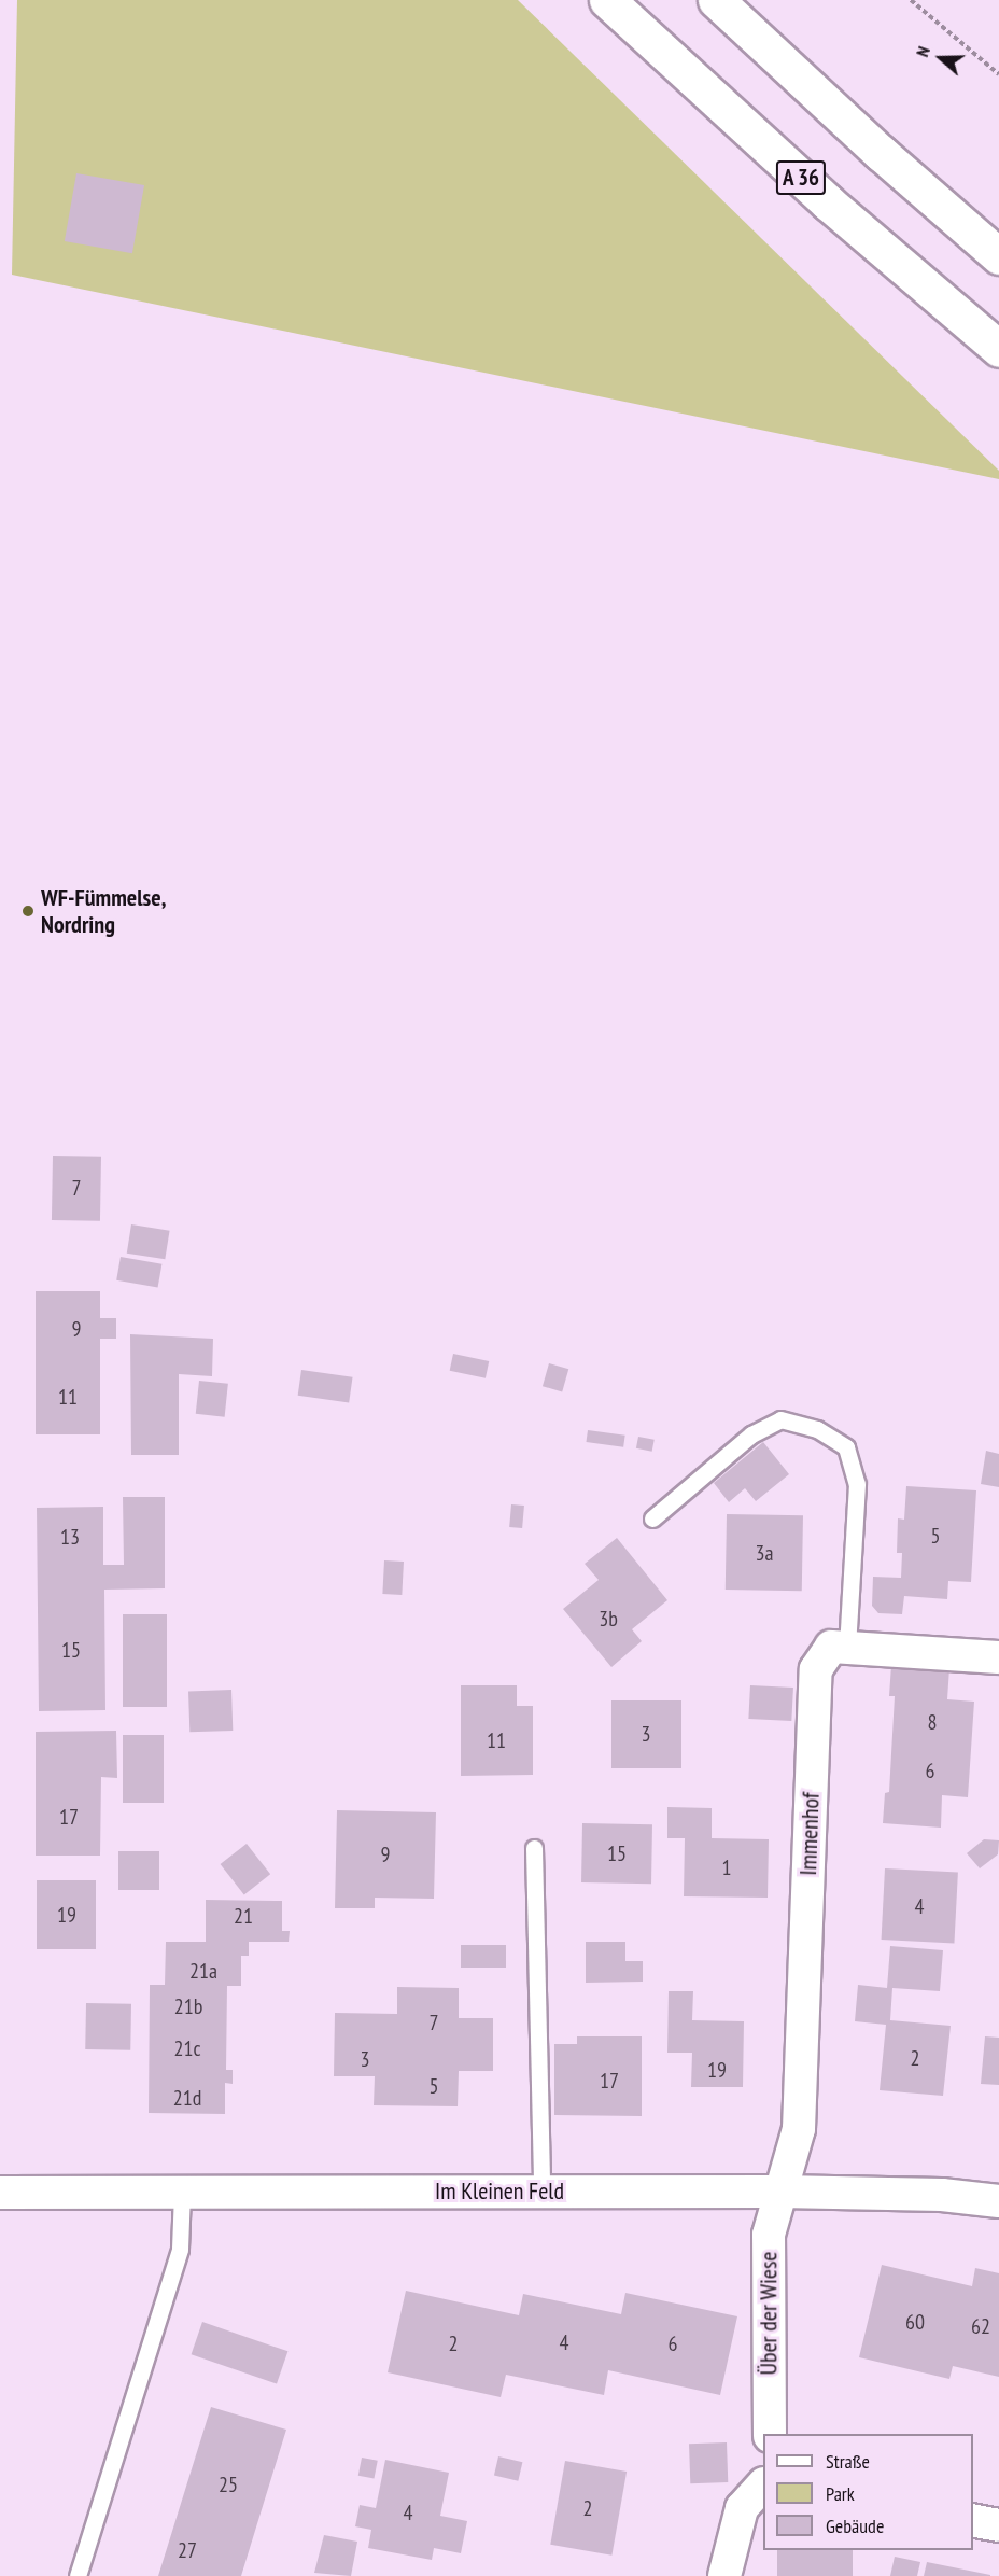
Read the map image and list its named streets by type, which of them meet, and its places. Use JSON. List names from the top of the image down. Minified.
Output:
{"streets":{"highway":["A 36"],"street":["Immenhof","Im Kleinen Feld","Über der Wiese"]},"crossings":[["Immenhof","Im Kleinen Feld"],["Immenhof","Über der Wiese"],["Im Kleinen Feld","Über der Wiese"]],"places":["WF-Fümmelse, Nordring"],"house_numbers":["7","9","11","5","13","3a","3b","15","8","3","11","6","17","15","9","1","4","19","21","21a","21b","7","21c","2","3","19","17","5","21d","60","62","4","2","6","25","2","4","27"],"legend":["Straße","Park","Gebäude"],"north":"left"}
